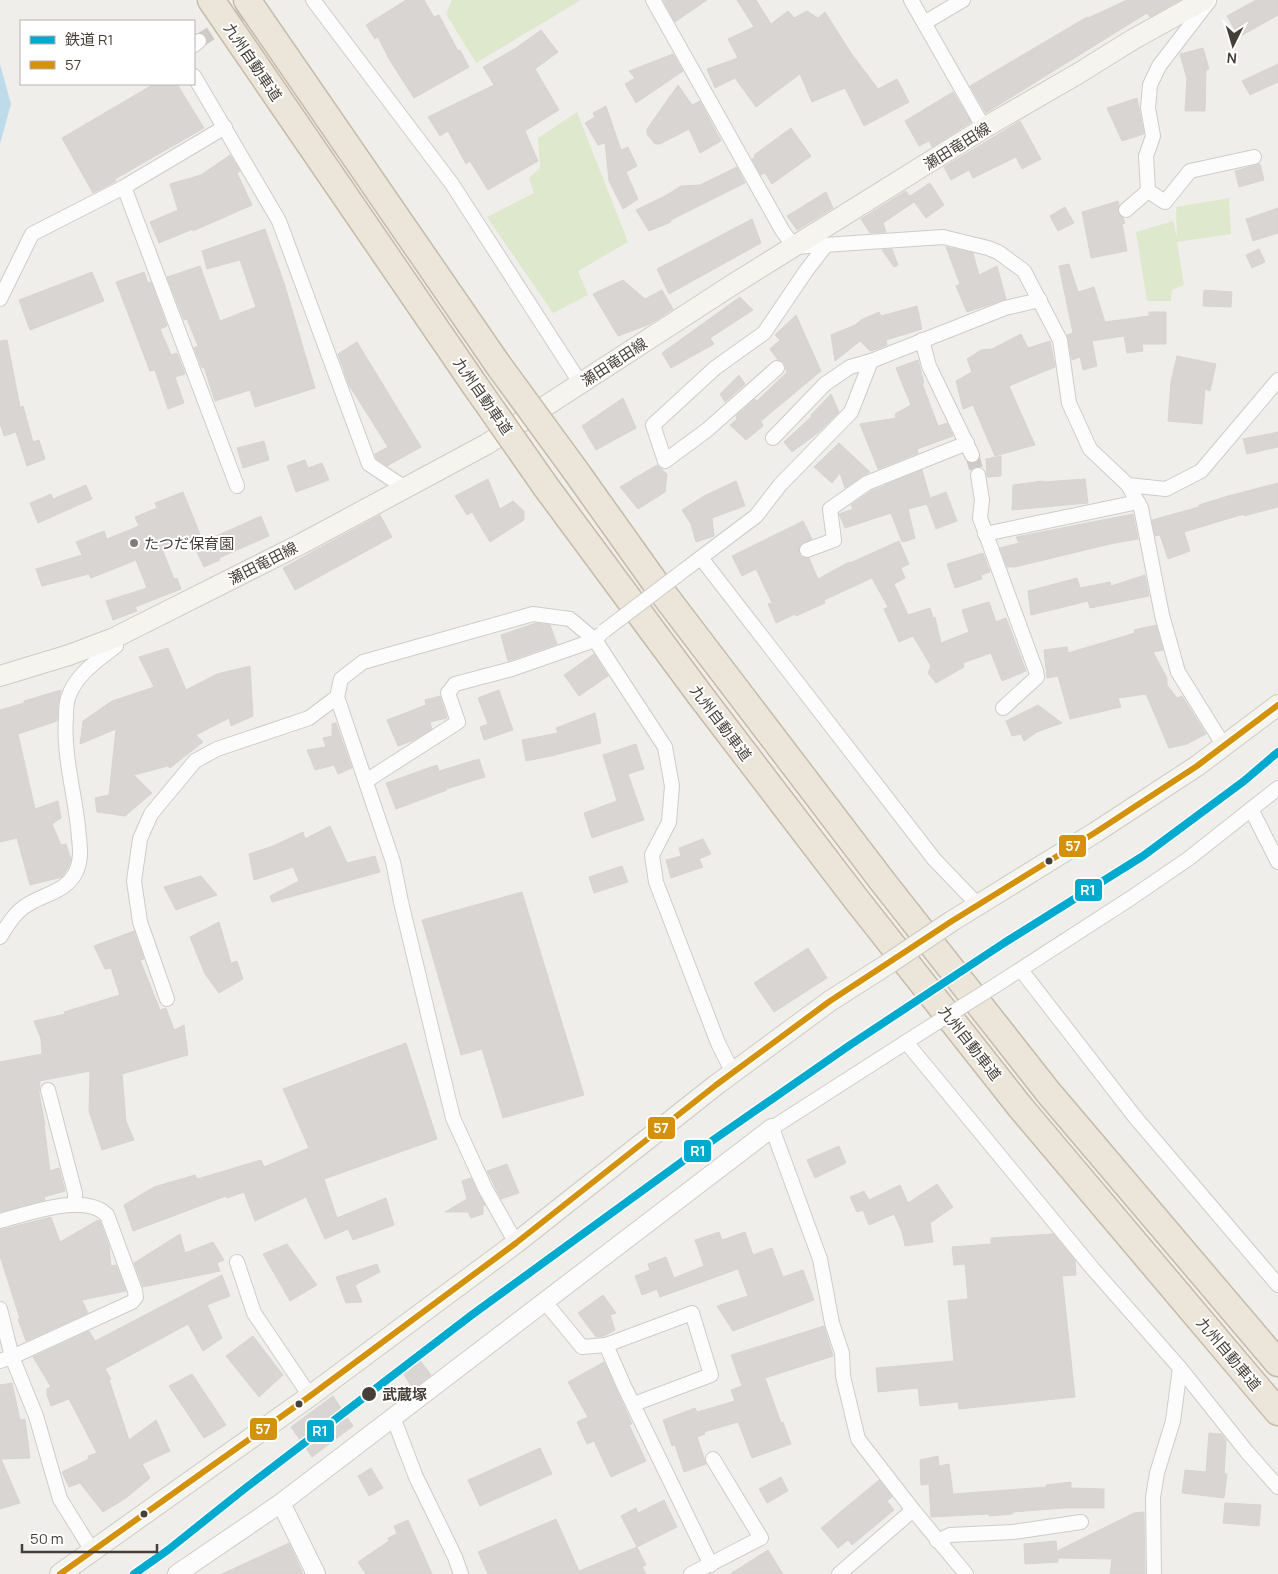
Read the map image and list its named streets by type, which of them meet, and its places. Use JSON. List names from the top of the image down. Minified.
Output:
{"streets":{"highway":["九州自動車道"],"main road":["瀬田竜田線"]},"places":["たつだ保育園","武蔵塚"],"lines":["transit line 57","rail line R1"],"legend":["鉄道 R1","57"],"scale_bar":"50 m","north":"bottom"}
